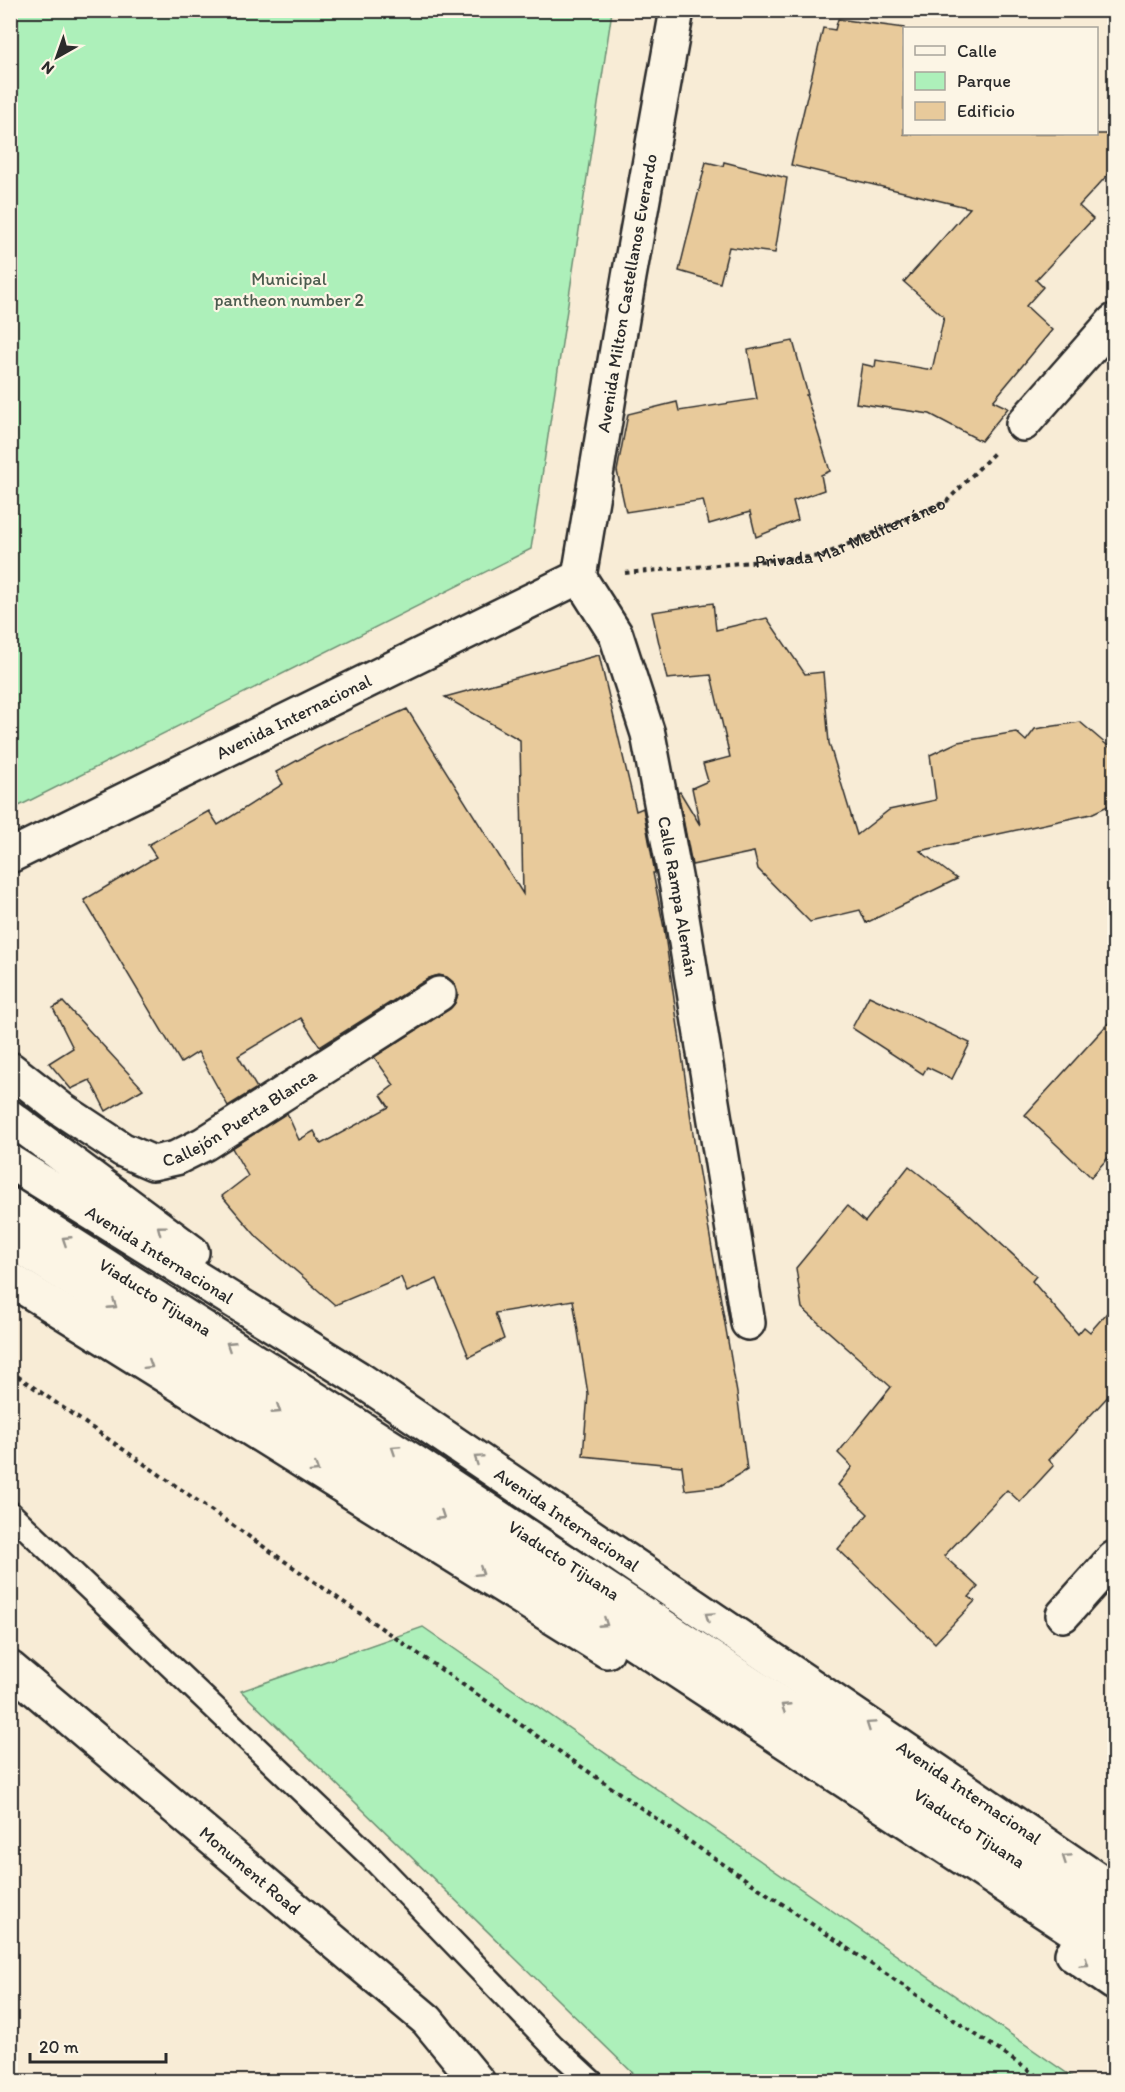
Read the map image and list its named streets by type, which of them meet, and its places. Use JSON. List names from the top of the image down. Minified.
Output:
{"streets":{"main road":["Avenida Milton Castellanos Everardo","Avenida Internacional","Calle Rampa Alemán","Callejón Puerta Blanca","Viaducto Tijuana","Monument Road"],"path":["Privada Mar Mediterráneo"]},"crossings":[["Avenida Milton Castellanos Everardo","Privada Mar Mediterráneo"],["Avenida Milton Castellanos Everardo","Avenida Internacional"],["Avenida Milton Castellanos Everardo","Calle Rampa Alemán"],["Privada Mar Mediterráneo","Avenida Internacional"],["Privada Mar Mediterráneo","Calle Rampa Alemán"],["Avenida Internacional","Calle Rampa Alemán"]],"parks":["Municipal pantheon number 2"],"legend":["Calle","Parque","Edificio"],"scale_bar":"20 m","north":"bottom left"}
